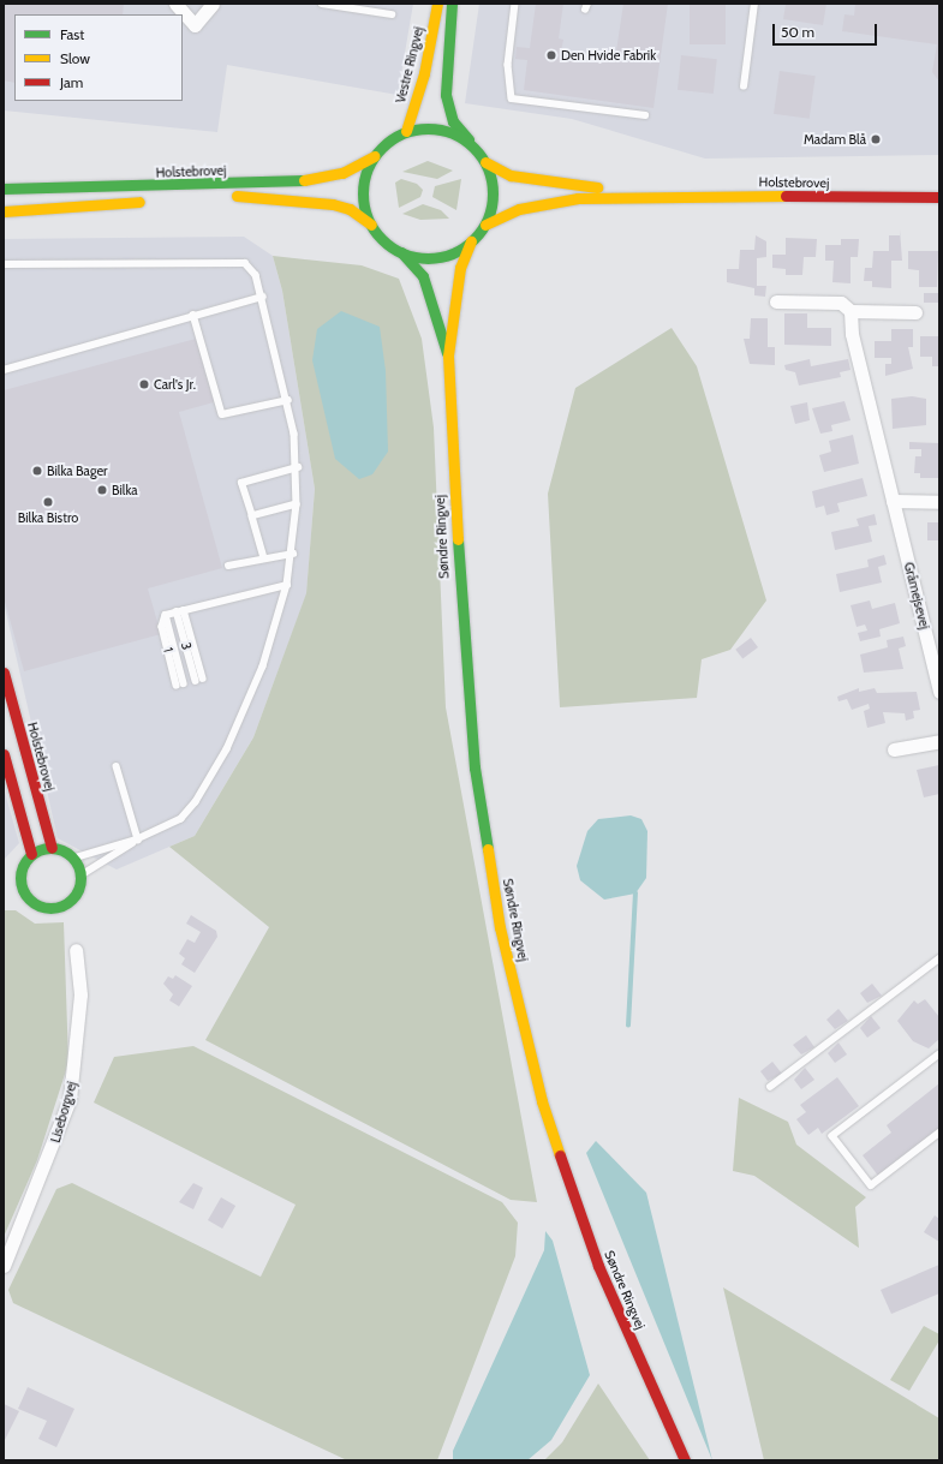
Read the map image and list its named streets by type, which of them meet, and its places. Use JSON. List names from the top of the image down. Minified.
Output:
{"streets":{"main road":["Vestre Ringvej","Holstebrovej","Søndre Ringvej"],"street":["Gråmejsevej","Liseborgvej"]},"crossings":[["Vestre Ringvej","Holstebrovej"],["Vestre Ringvej","Søndre Ringvej"],["Holstebrovej","Søndre Ringvej"]],"places":["Den Hvide Fabrik","Madam Blå","Carl's Jr.","Bilka Bager","Bilka","Bilka Bistro"],"legend":["Fast","Slow","Jam"],"scale_bar":"50 m"}
